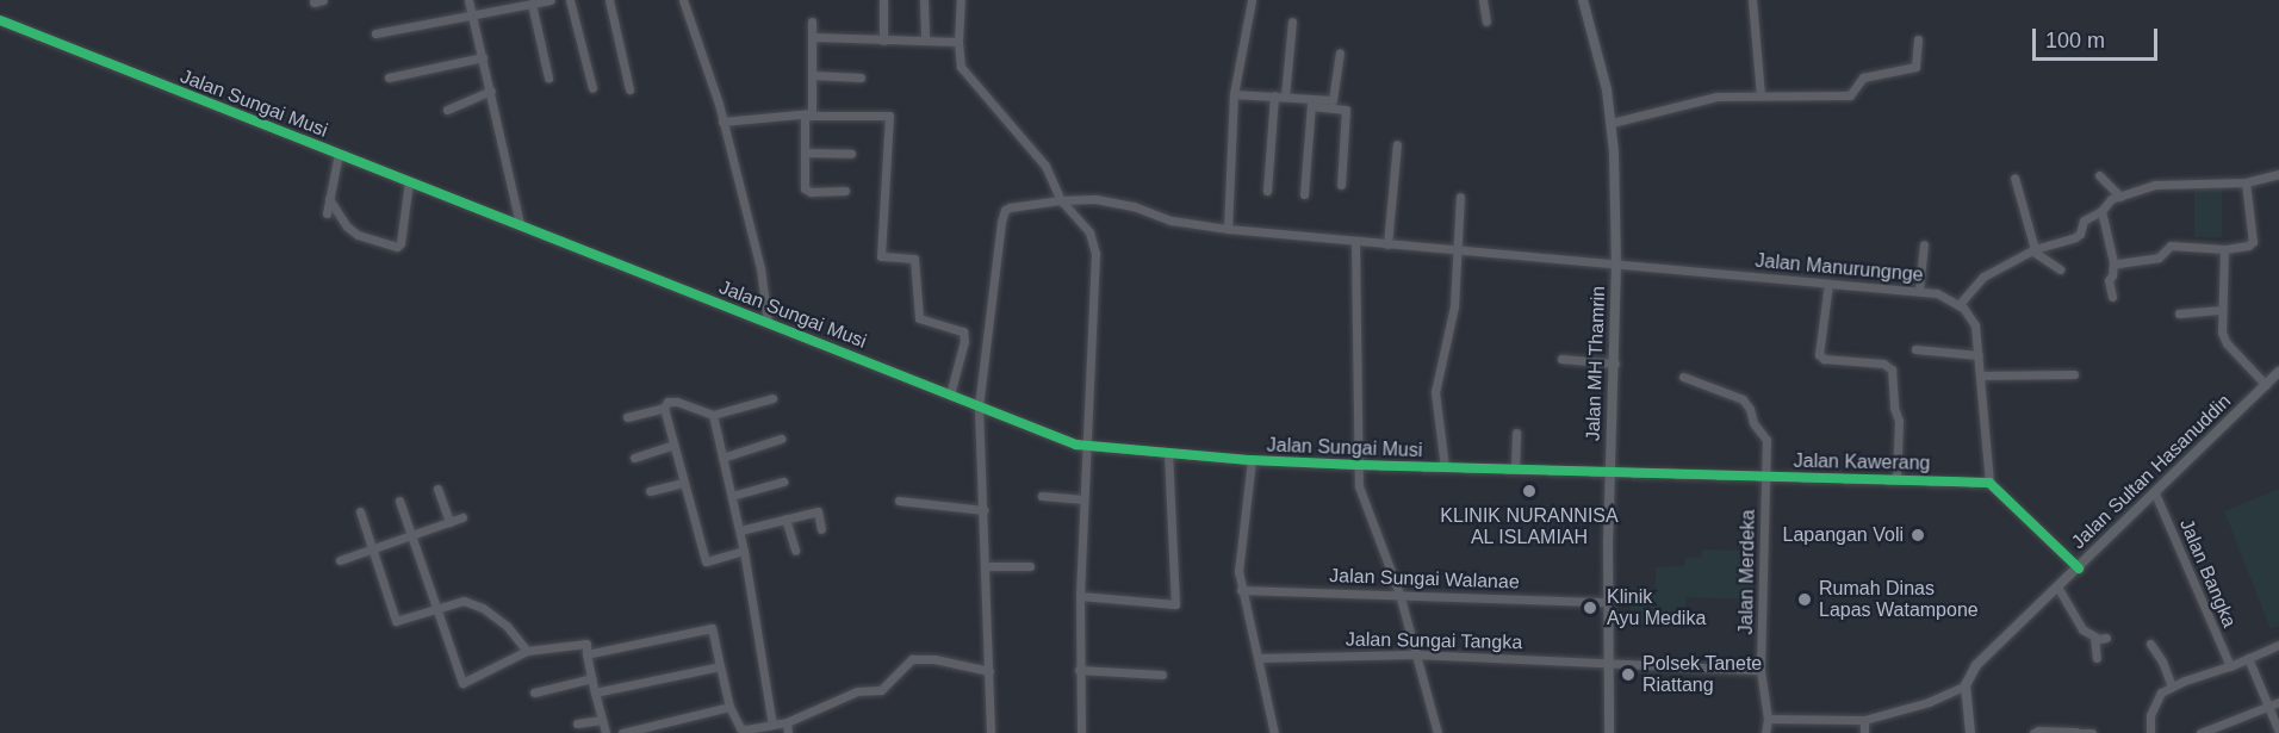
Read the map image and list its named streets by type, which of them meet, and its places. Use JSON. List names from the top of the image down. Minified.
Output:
{"streets":{"main road":["Jalan MH Thamrin","Jalan Sultan Hasanuddin"],"street":["Jalan Sungai Musi","Jalan Manurungnge","Jalan Kawerang","Jalan Merdeka","Jalan Bangka","Jalan Sungai Walanae","Jalan Sungai Tangka"]},"crossings":[["Jalan Sungai Musi","Jalan Manurungnge"],["Jalan Sungai Musi","Jalan MH Thamrin"],["Jalan Sungai Musi","Jalan Kawerang"],["Jalan Manurungnge","Jalan MH Thamrin"],["Jalan MH Thamrin","Jalan Kawerang"],["Jalan MH Thamrin","Jalan Sungai Walanae"],["Jalan MH Thamrin","Jalan Sungai Tangka"],["Jalan Kawerang","Jalan Merdeka"],["Jalan Sultan Hasanuddin","Jalan Bangka"],["Jalan Merdeka","Jalan Sungai Tangka"]],"places":["KLINIK NURANNISA AL ISLAMIAH","Lapangan Voli","Rumah Dinas Lapas Watampone","Klinik Ayu Medika","Polsek Tanete Riattang"],"scale_bar":"100 m"}
